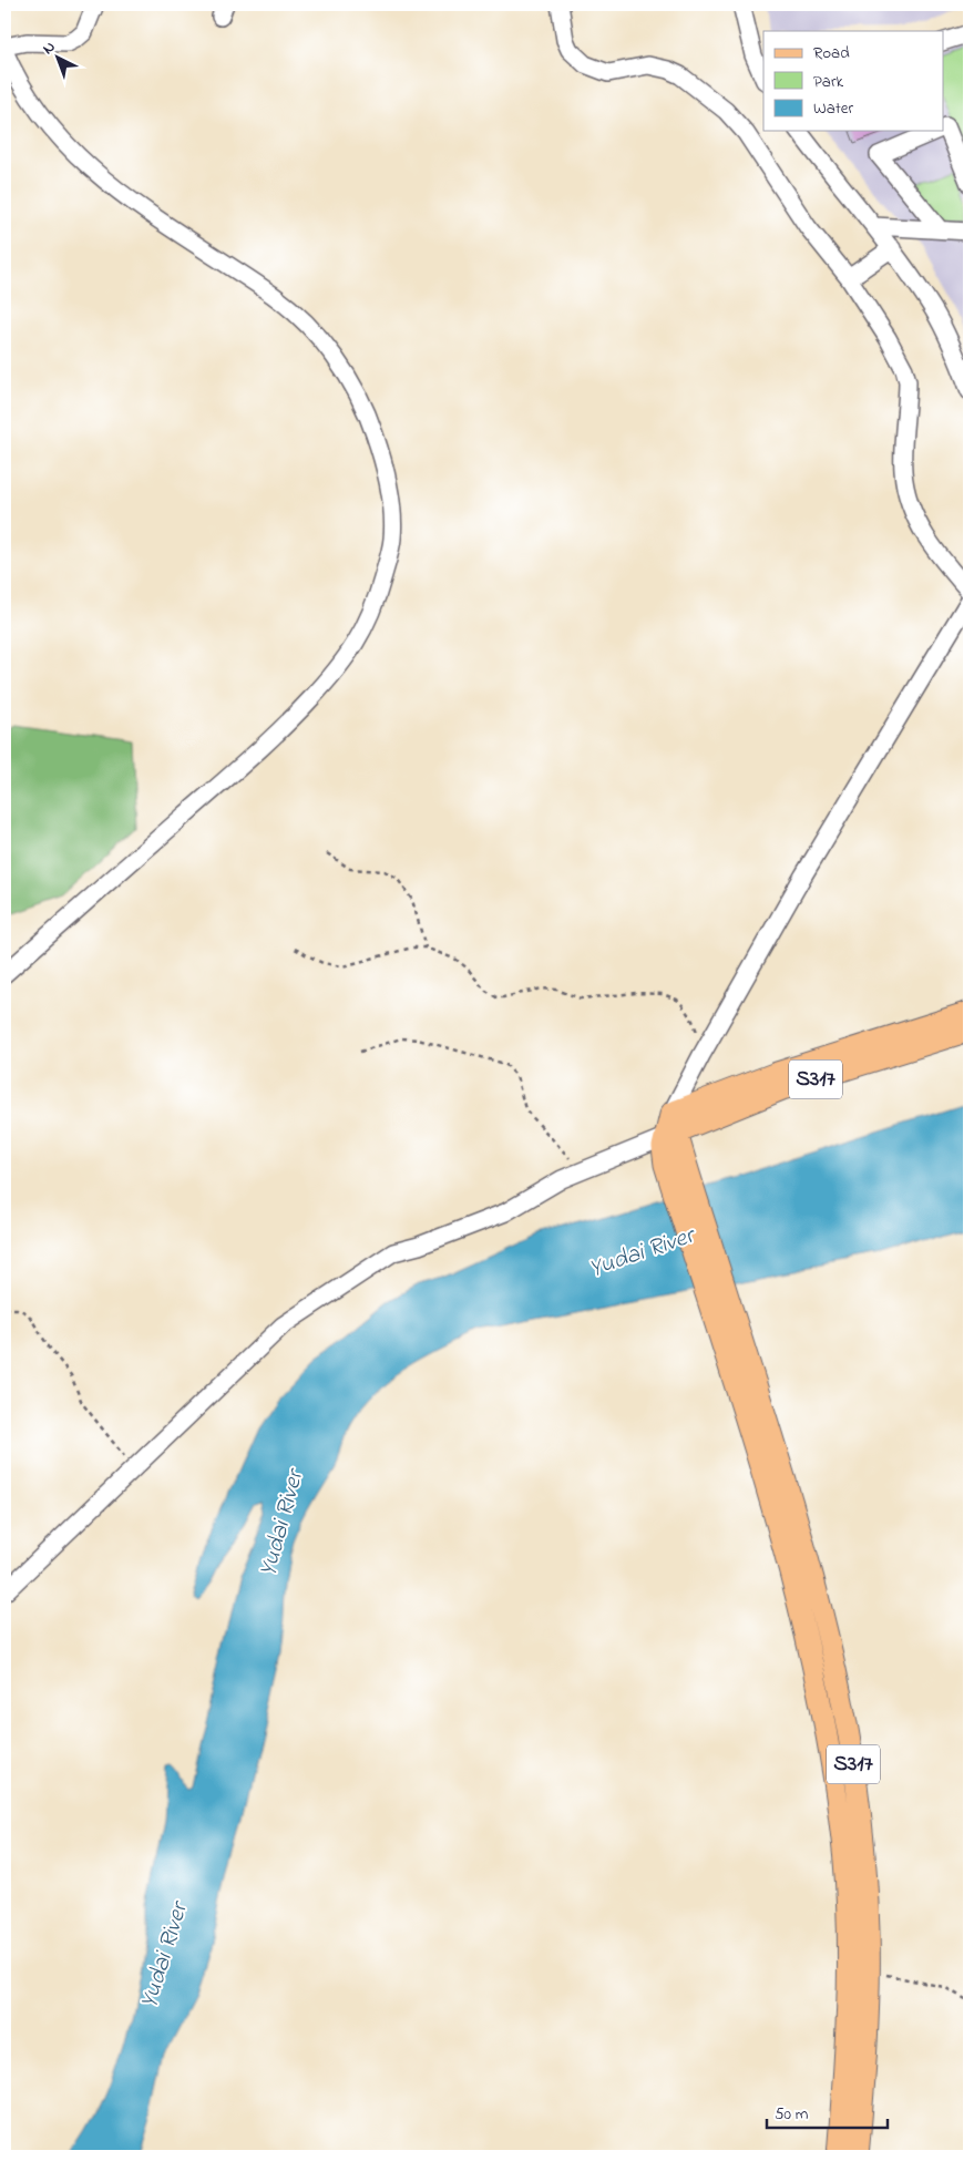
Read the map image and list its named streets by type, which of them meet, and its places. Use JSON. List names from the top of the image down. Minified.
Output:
{"streets":{"main road":["S317"]},"water":["Yudai River"],"legend":["Road","Park","Water"],"scale_bar":"50 m","north":"top left"}
